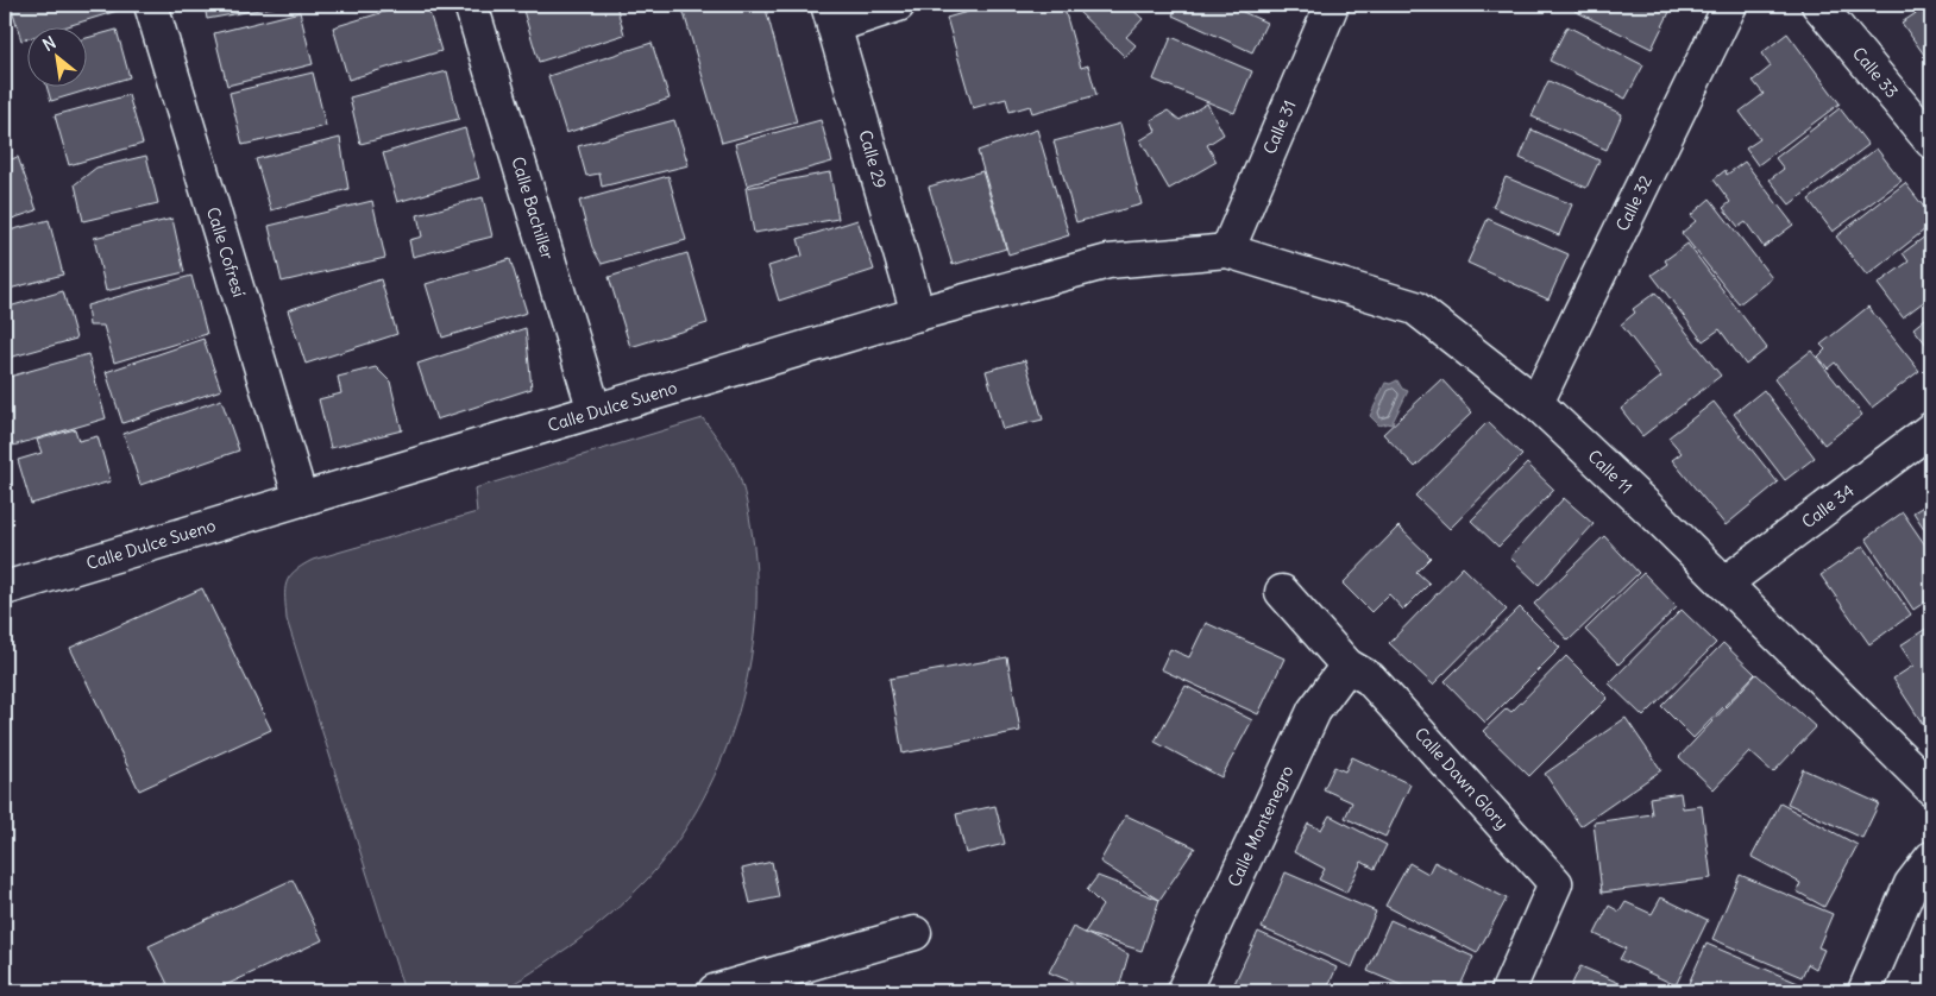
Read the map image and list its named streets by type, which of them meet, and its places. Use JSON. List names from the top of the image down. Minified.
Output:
{"streets":{"street":["Calle 33","Calle 31","Calle 29","Calle 32","Calle Bachiller","Calle Cofresí","Calle Dulce Sueno","Calle 11","Calle 34","Calle Dawn Glory","Calle Montenegro"]},"crossings":[["Calle 31","Calle Dulce Sueno"],["Calle 31","Calle 11"],["Calle 29","Calle Dulce Sueno"],["Calle 32","Calle 11"],["Calle Bachiller","Calle Dulce Sueno"],["Calle Cofresí","Calle Dulce Sueno"],["Calle Dulce Sueno","Calle 11"],["Calle 11","Calle 34"],["Calle Dawn Glory","Calle Montenegro"]],"north":"top left"}
